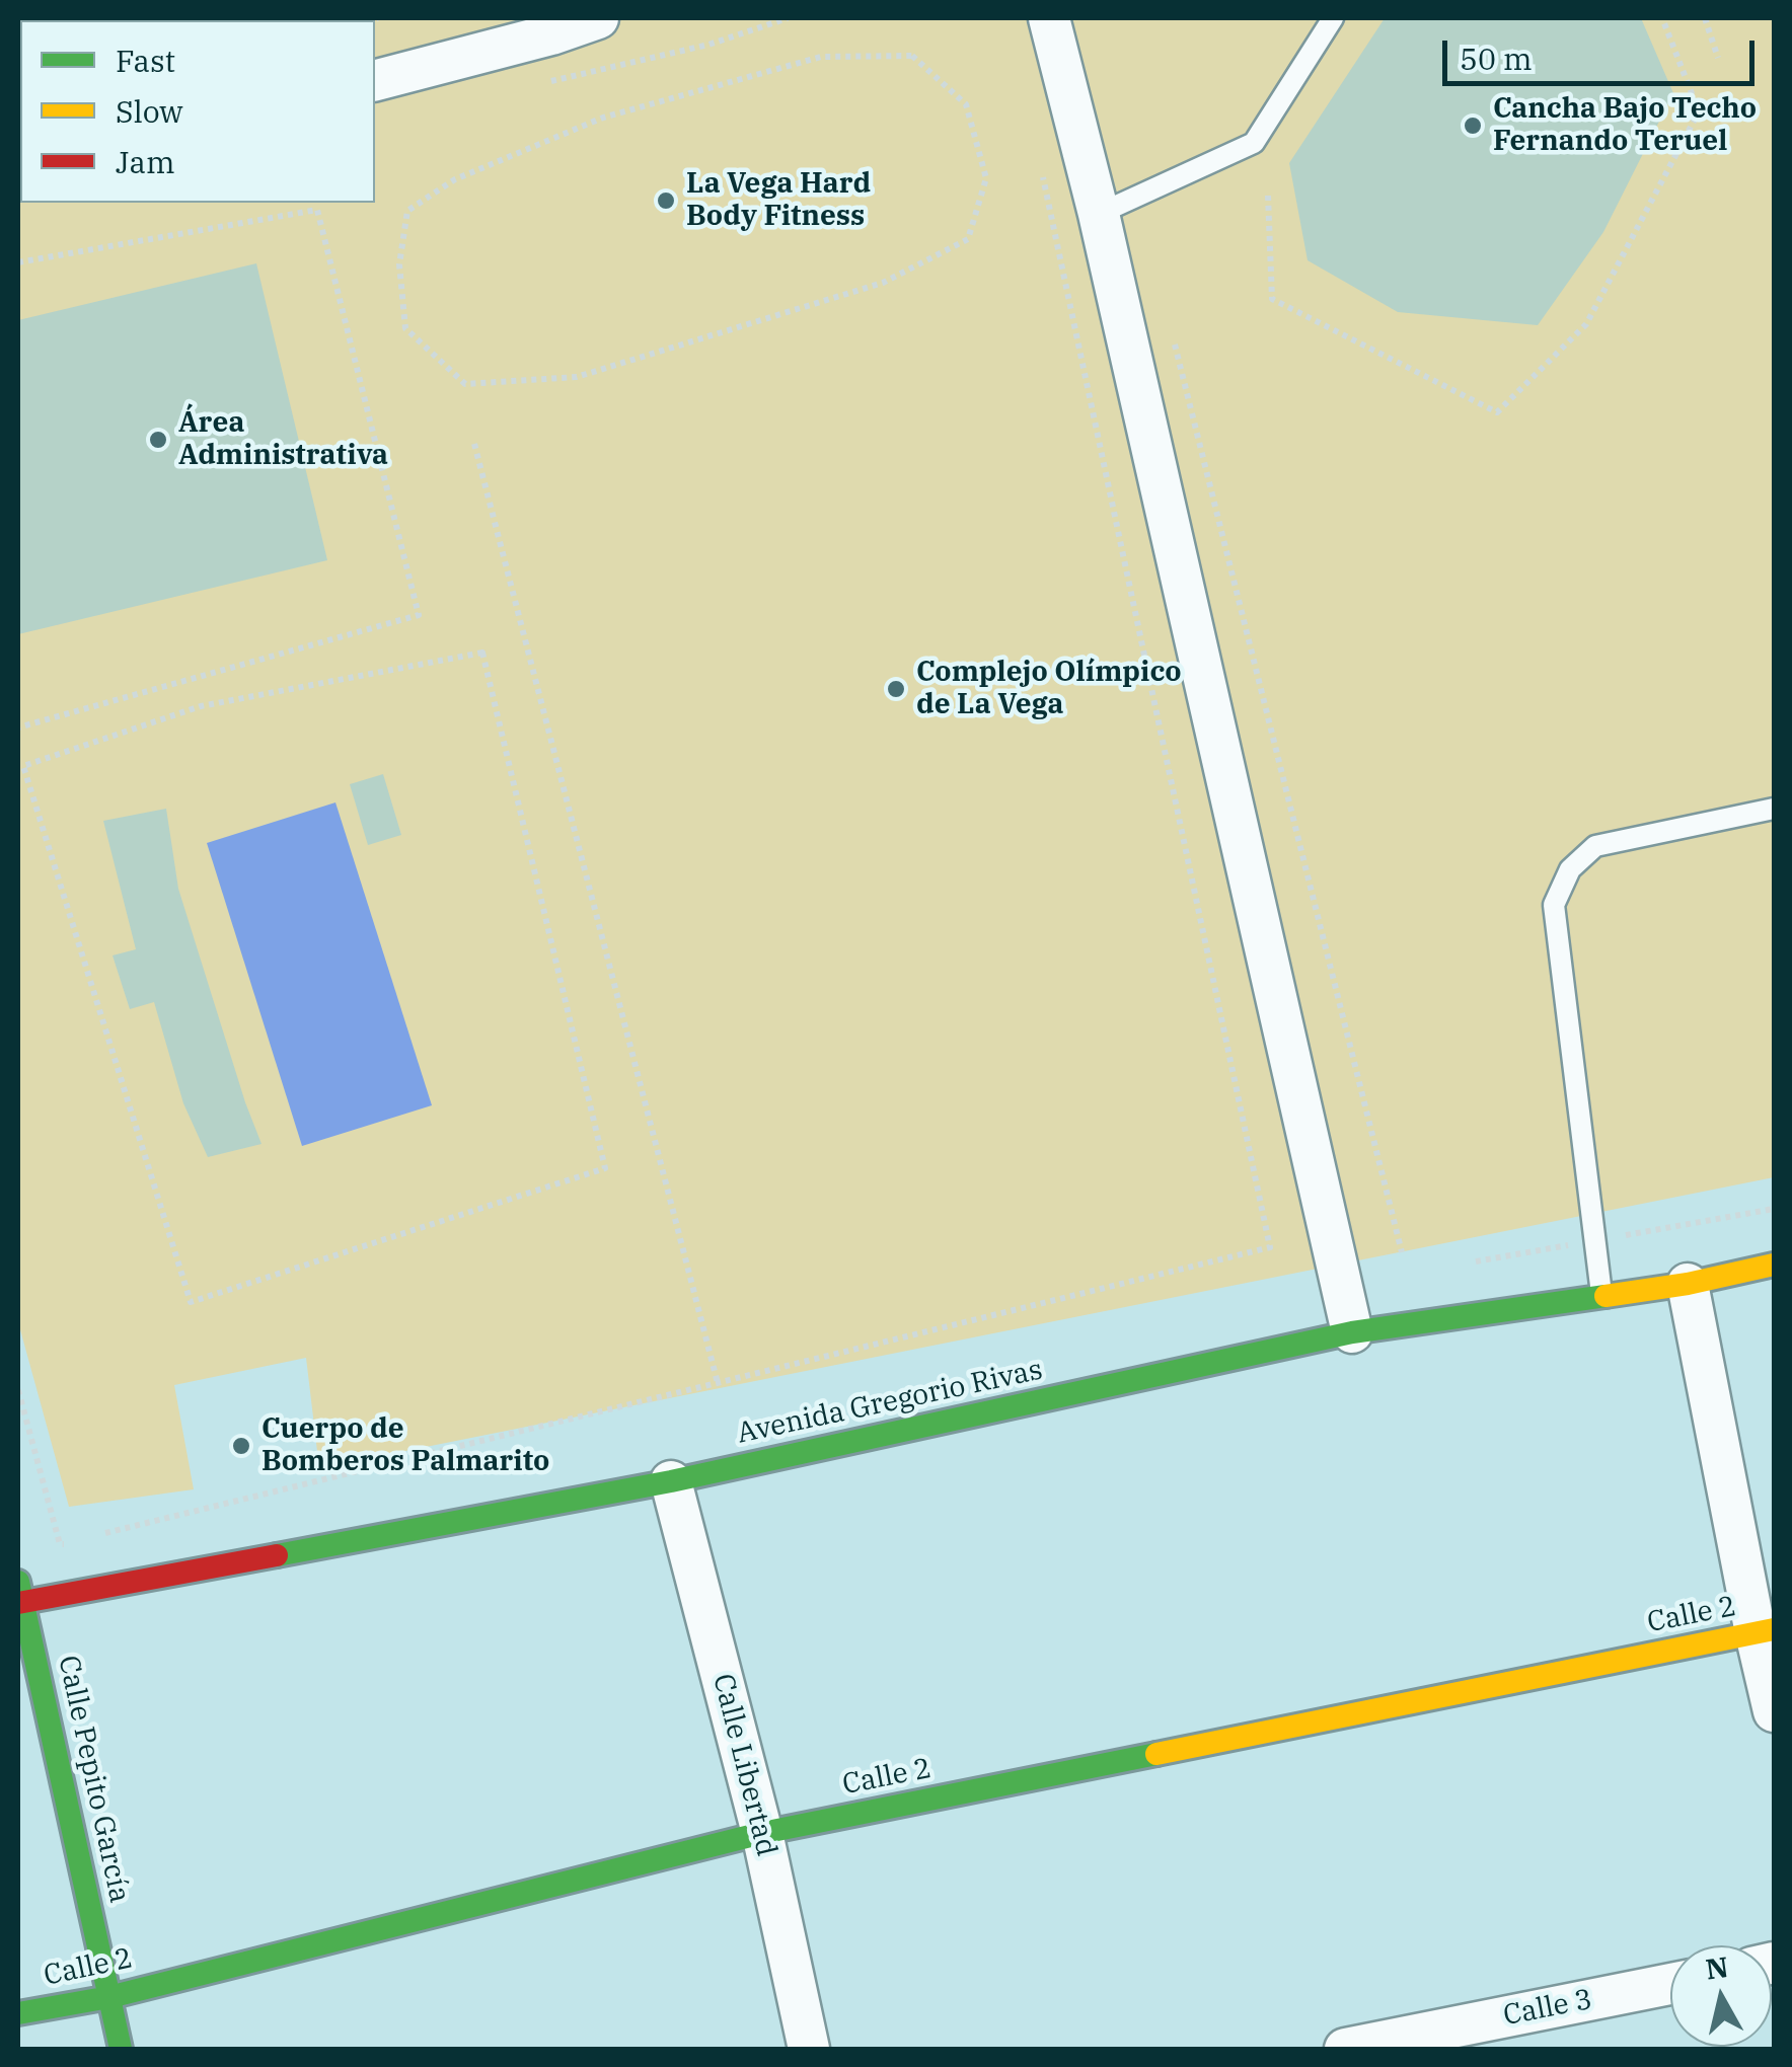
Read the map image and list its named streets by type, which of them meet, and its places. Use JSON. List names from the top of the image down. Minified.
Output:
{"streets":{"street":["Avenida Gregorio Rivas","Calle 2","Calle Libertad","Calle Pepito García","Calle 3"]},"crossings":[["Avenida Gregorio Rivas","Calle Libertad"],["Avenida Gregorio Rivas","Calle Pepito García"],["Calle 2","Calle Libertad"],["Calle 2","Calle Pepito García"]],"places":["Cancha Bajo Techo Fernando Teruel","La Vega Hard Body Fitness","Área Administrativa","Complejo Olímpico de La Vega","Cuerpo de Bomberos Palmarito"],"legend":["Fast","Slow","Jam"],"scale_bar":"50 m","north":"top"}
